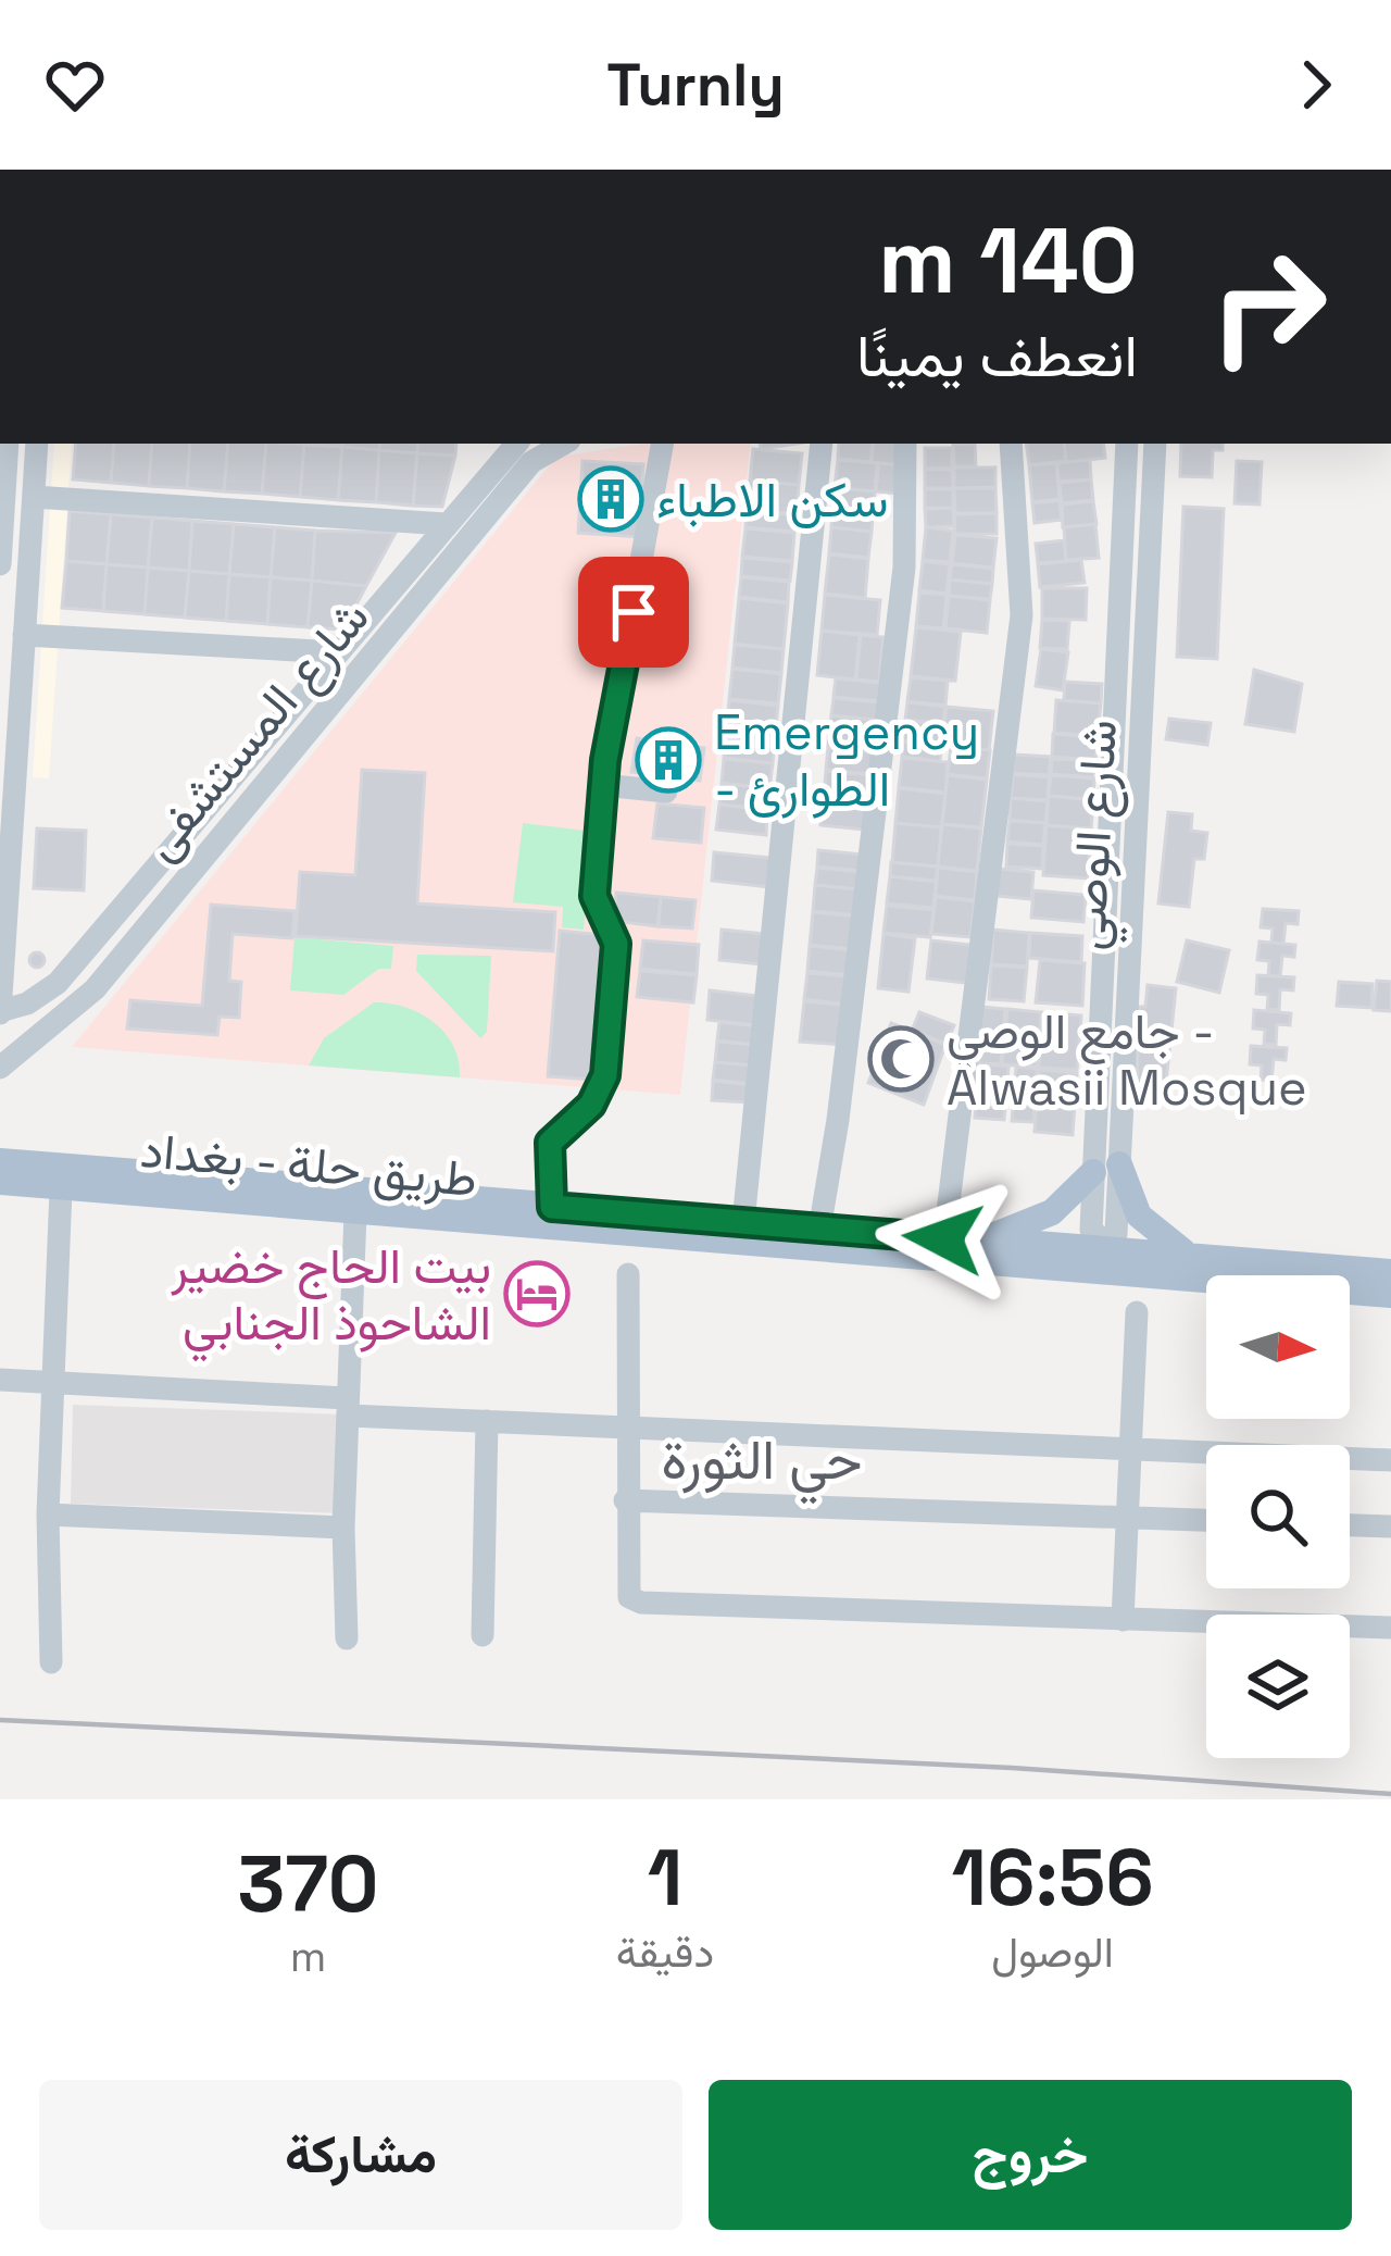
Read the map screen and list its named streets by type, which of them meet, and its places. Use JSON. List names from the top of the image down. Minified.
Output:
{"streets":{"main road":["طريق حلة - بغداد"],"street":["شارع المستشفى","شارع الوصي"]},"districts":["حي الثورة"],"places":{"building":["سكن الاطباء","Emergency - الطوارئ"],"mosque":["جامع الوصي - Alwasii Mosque"],"hotel":["بيت الحاج خضير الشاحوذ الجنابي"]},"north":"right","page":{"header":"Turnly","turn":["140 m","انعطف يمينًا"],"eta":["16:56","الوصول","1","دقيقة","370","m"],"buttons":["خروج","مشاركة"]}}
